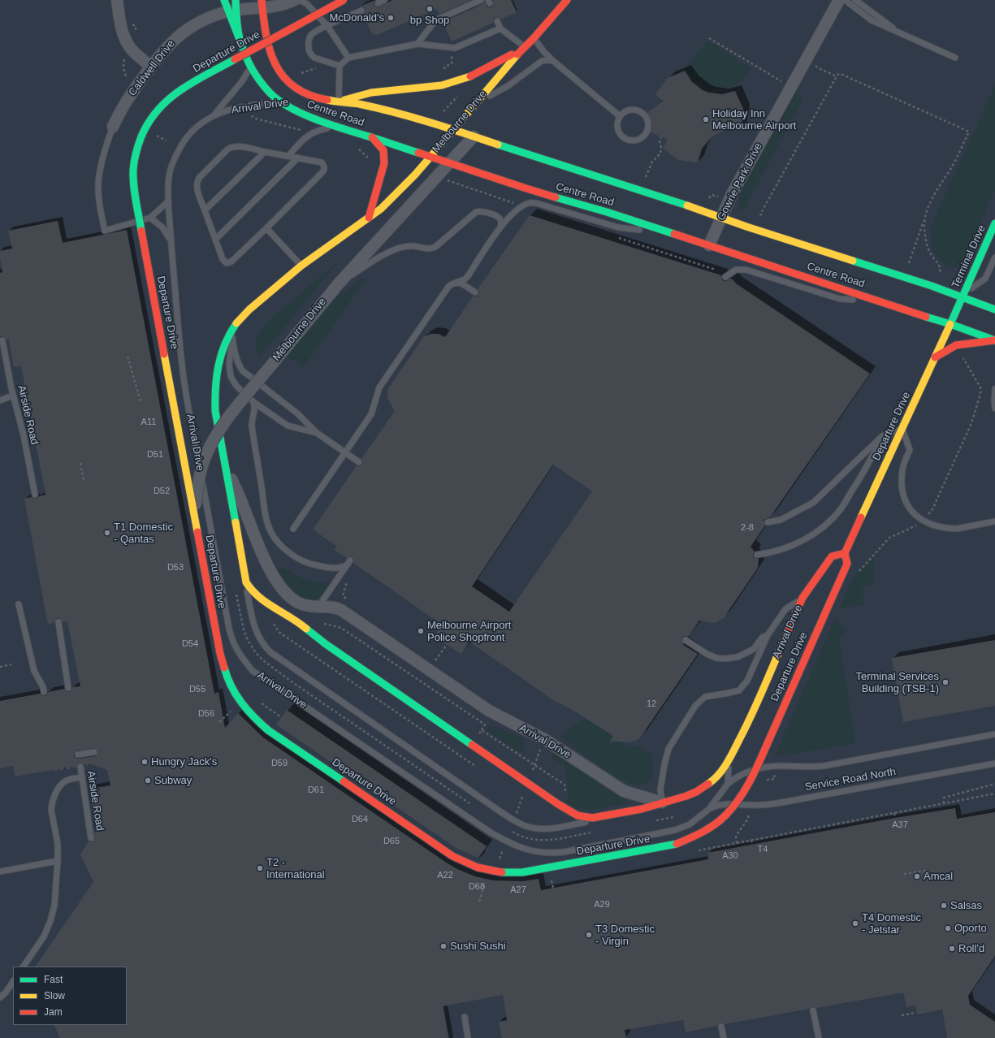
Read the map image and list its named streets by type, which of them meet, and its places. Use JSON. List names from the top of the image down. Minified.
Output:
{"streets":{"main road":["Departure Drive","Arrival Drive","Centre Road","Melbourne Drive","Terminal Drive"],"street":["Caldwell Drive","Gowrie Park Drive"],"lane":["Airside Road","Service Road North"]},"crossings":[["Departure Drive","Arrival Drive"],["Departure Drive","Centre Road"],["Departure Drive","Melbourne Drive"],["Departure Drive","Terminal Drive"],["Caldwell Drive","Centre Road"],["Arrival Drive","Centre Road"],["Arrival Drive","Melbourne Drive"],["Arrival Drive","Service Road North"],["Centre Road","Melbourne Drive"],["Centre Road","Gowrie Park Drive"],["Centre Road","Terminal Drive"]],"places":["bp Shop","McDonald's","Holiday Inn Melbourne Airport","T1 Domestic - Qantas","Melbourne Airport Police Shopfront","Terminal Services Building (TSB-1)","Hungry Jack's","Subway","T2 - International","Amcal","Salsas","T4 Domestic - Jetstar","Oporto","T3 Domestic - Virgin","Sushi Sushi","Roll'd"],"house_numbers":["A11","D51","D52","2-8","D53","D54","D55","12","D56","D59","D61","D64","A37","D65","T4","A30","A22","D68","A27","A29"],"legend":["Fast","Slow","Jam"]}
